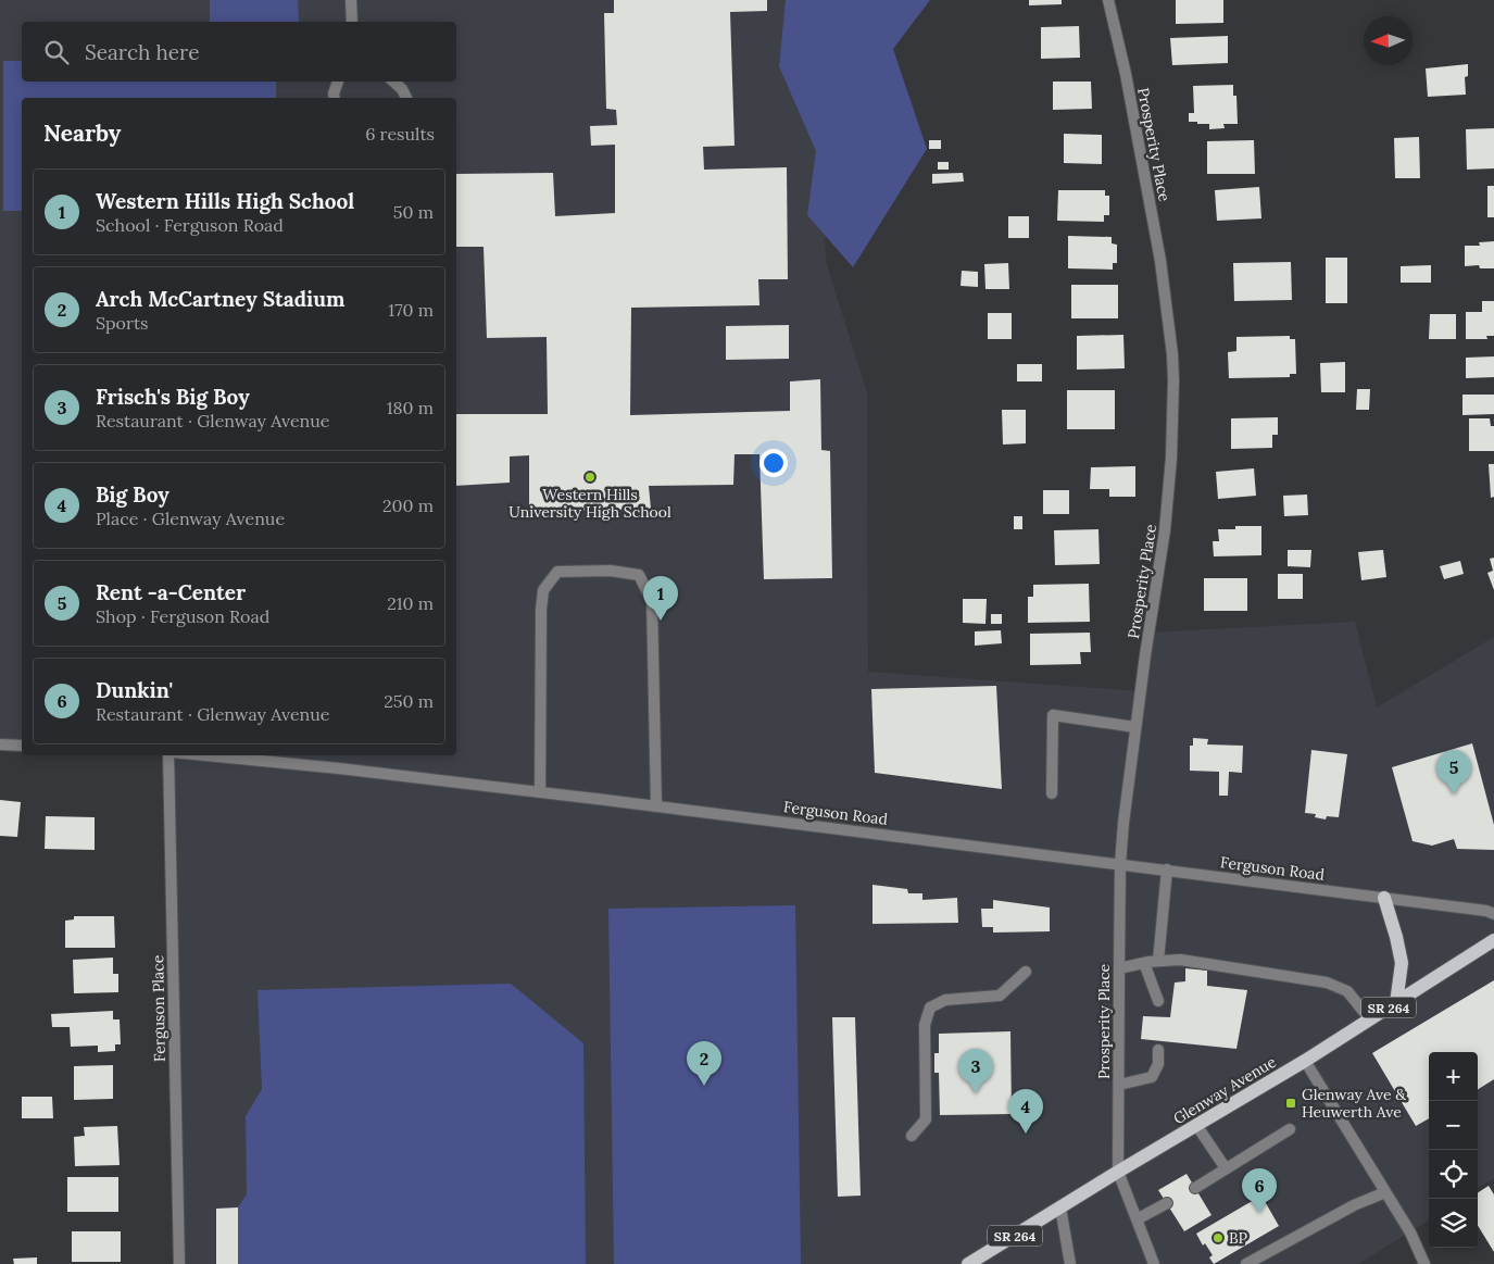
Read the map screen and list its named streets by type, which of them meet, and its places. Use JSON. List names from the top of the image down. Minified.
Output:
{"streets":{"main road":["SR 264","Glenway Avenue"],"street":["Prosperity Place","Ferguson Road","Ferguson Place"]},"crossings":[["Prosperity Place","Ferguson Road"],["Prosperity Place","Glenway Avenue"]],"places":{"other":["Western Hills University High School","BP"],"transit":["Glenway Ave & Heuwerth Ave"]},"north":"left","page":{"search":"Search here","heading":["Nearby","6 results"],"list":[{"mark":"1","name":"Western Hills High School","note":"School · Ferguson Road","value":"50 m"},{"mark":"2","name":"Arch McCartney Stadium","note":"Sports","value":"170 m"},{"mark":"3","name":"Frisch's Big Boy","note":"Restaurant · Glenway Avenue","value":"180 m"},{"mark":"4","name":"Big Boy","note":"Place · Glenway Avenue","value":"200 m"},{"mark":"5","name":"Rent -a-Center","note":"Shop · Ferguson Road","value":"210 m"},{"mark":"6","name":"Dunkin'","note":"Restaurant · Glenway Avenue","value":"250 m"}],"pins":["1","5","2","3","4","6"],"map_buttons":["+","−"]}}
